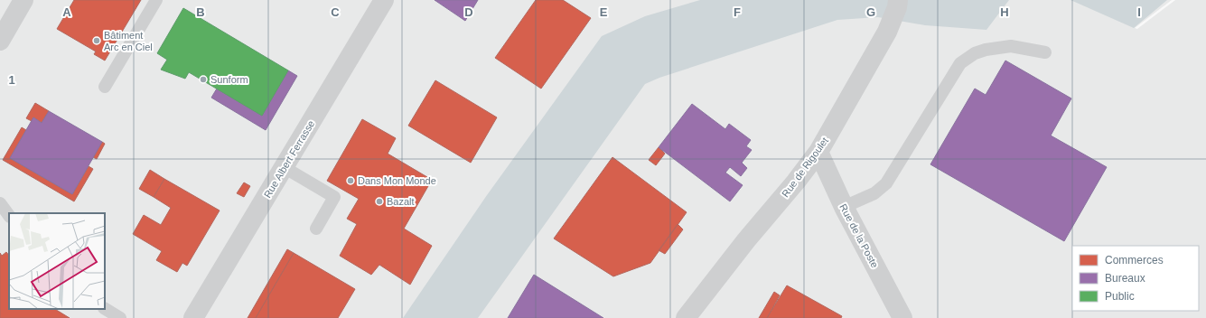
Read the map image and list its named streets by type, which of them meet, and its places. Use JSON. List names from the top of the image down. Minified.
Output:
{"streets":{"street":["Rue Albert Ferrasse","Rue de Rigoulet","Rue de la Poste"]},"crossings":[["Rue de Rigoulet","Rue de la Poste"]],"places":["Bâtiment Arc en Ciel","Sunform","Dans Mon Monde","Bazalt"],"legend":["Commerces","Bureaux","Public"],"grid":{"columns":["A","B","C","D","E","F","G","H","I"],"rows":["1"]}}
